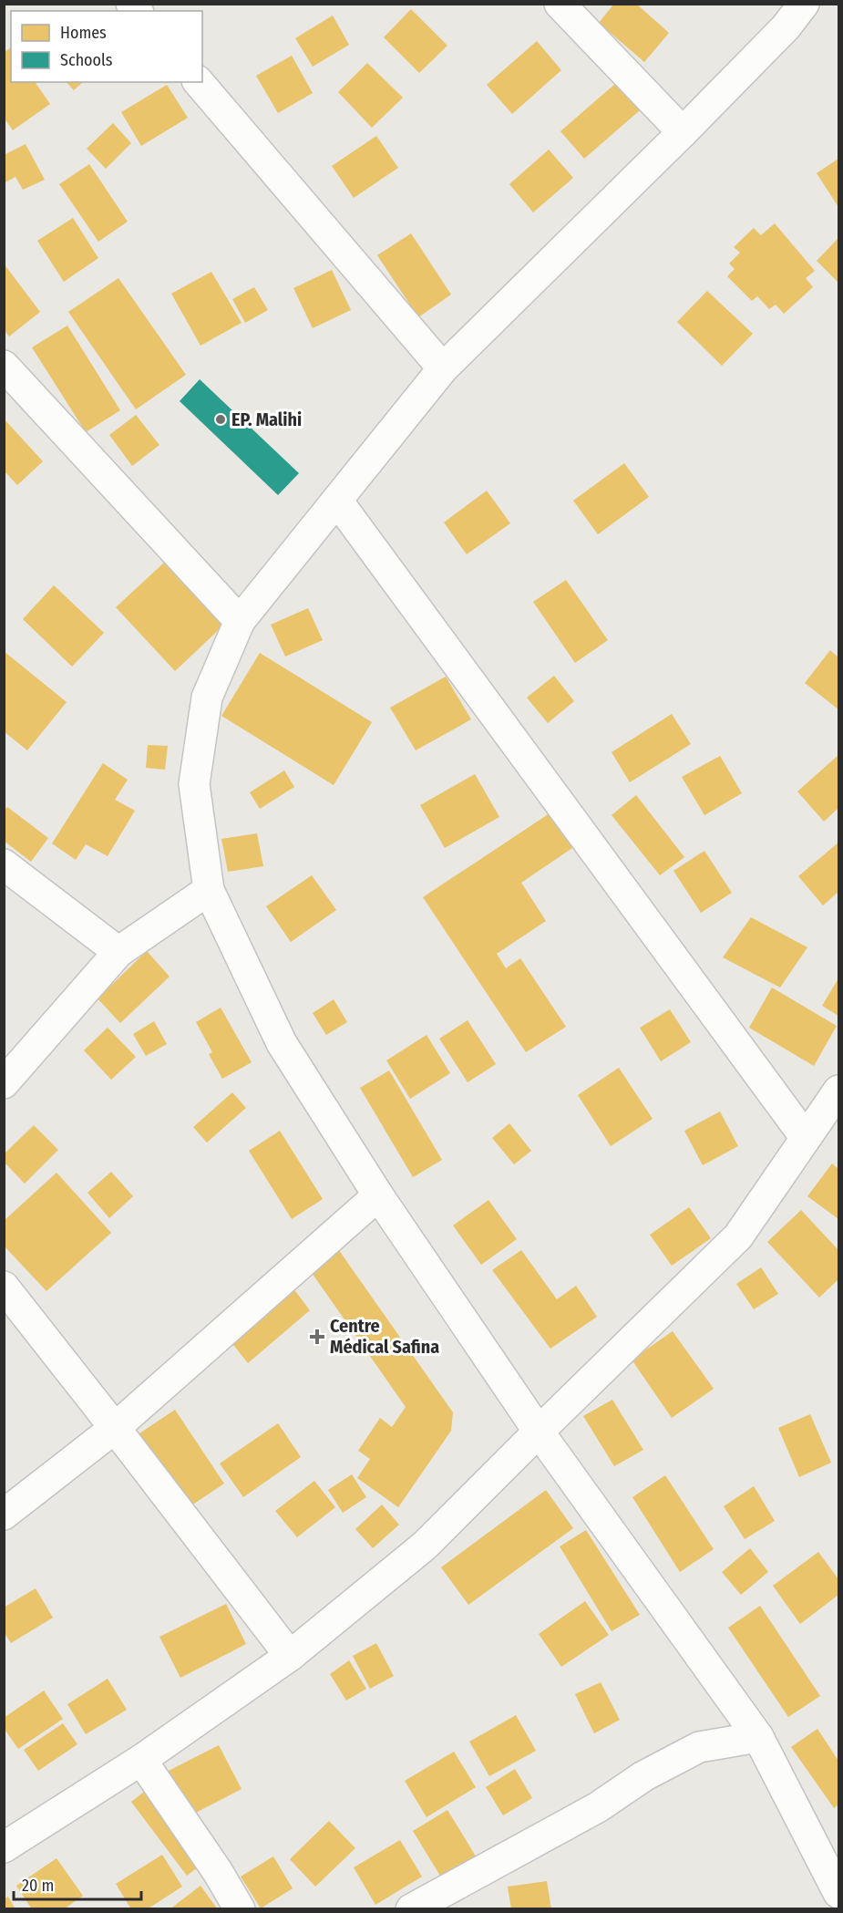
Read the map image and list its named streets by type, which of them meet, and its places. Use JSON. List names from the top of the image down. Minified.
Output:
{"places":{"other":["EP. Malihi"],"health":["Centre Médical Safina"]},"legend":["Homes","Schools"],"scale_bar":"20 m"}
